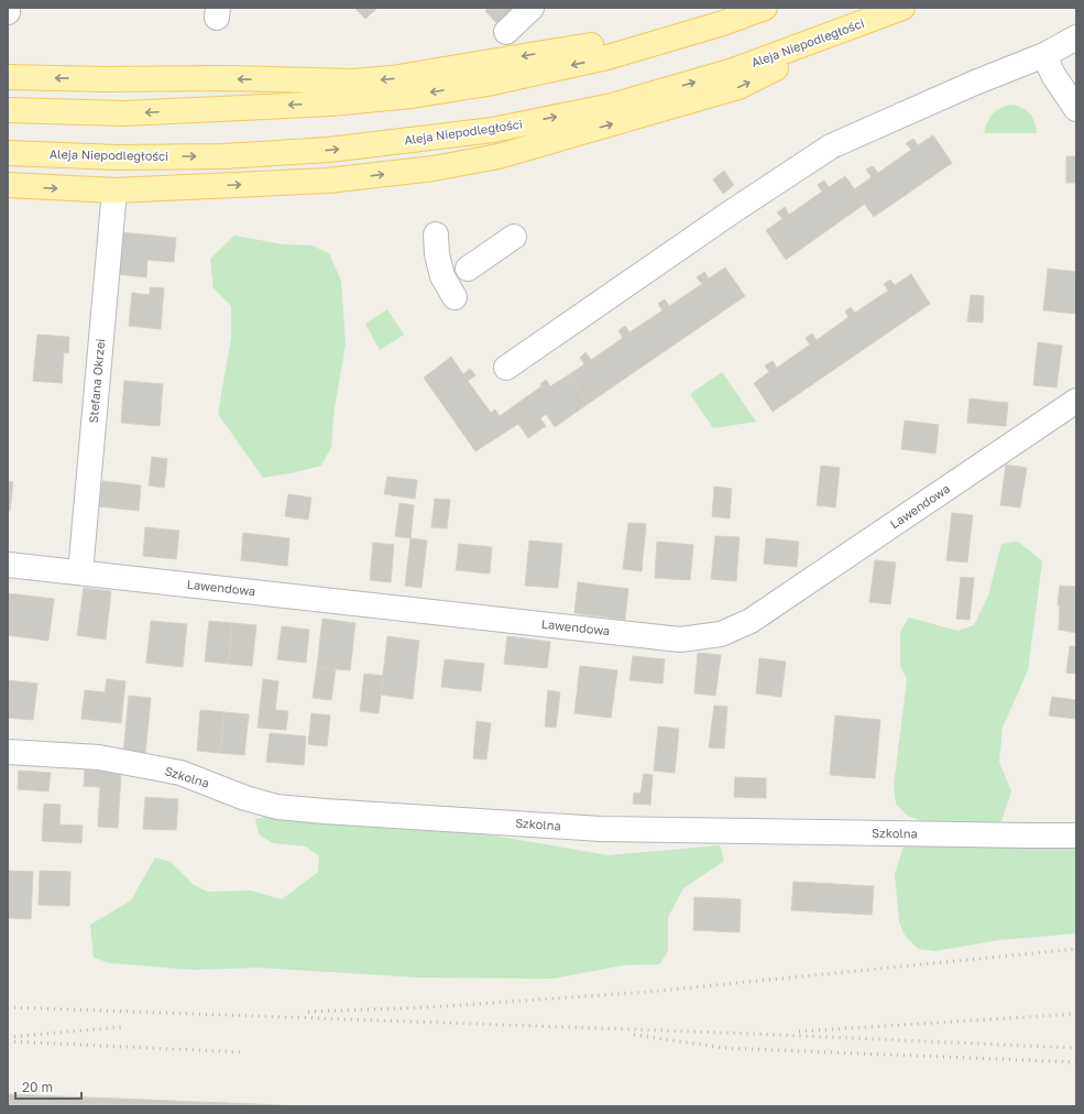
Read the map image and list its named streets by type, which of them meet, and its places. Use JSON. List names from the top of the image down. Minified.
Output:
{"streets":{"main road":["Aleja Niepodległości"],"street":["Stefana Okrzei","Lawendowa","Szkolna"]},"crossings":[["Stefana Okrzei","Lawendowa"]],"scale_bar":"20 m"}
